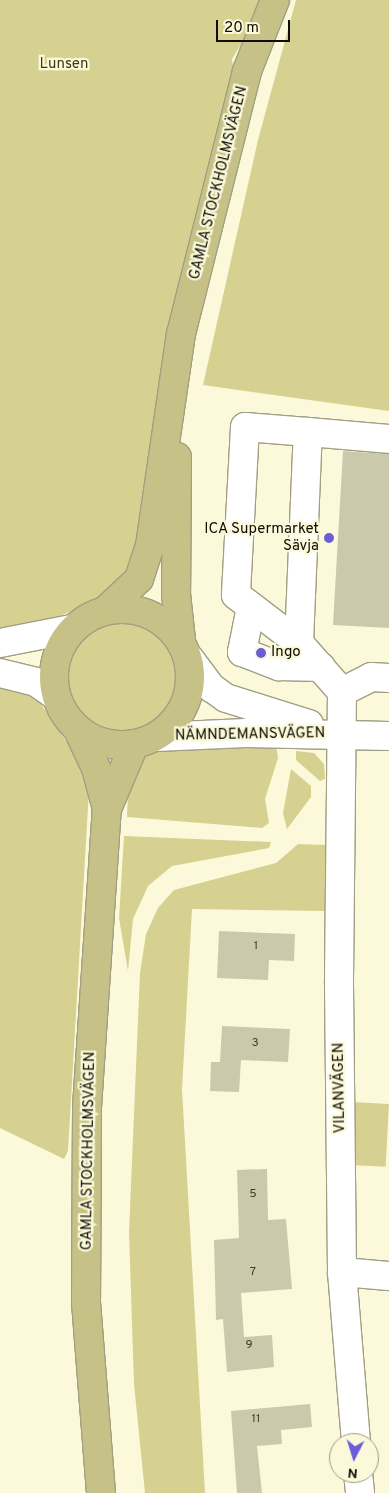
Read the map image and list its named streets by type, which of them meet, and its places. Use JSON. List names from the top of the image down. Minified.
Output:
{"streets":{"main road":["GAMLA STOCKHOLMSVÄGEN"],"street":["NÄMNDEMANSVÄGEN","VILANVÄGEN"]},"crossings":[["GAMLA STOCKHOLMSVÄGEN","NÄMNDEMANSVÄGEN"],["NÄMNDEMANSVÄGEN","VILANVÄGEN"]],"parks":["Lunsen"],"places":["ICA Supermarket Sävja","Ingo"],"house_numbers":["1","3","5","7","9","11"],"scale_bar":"20 m","north":"bottom"}
